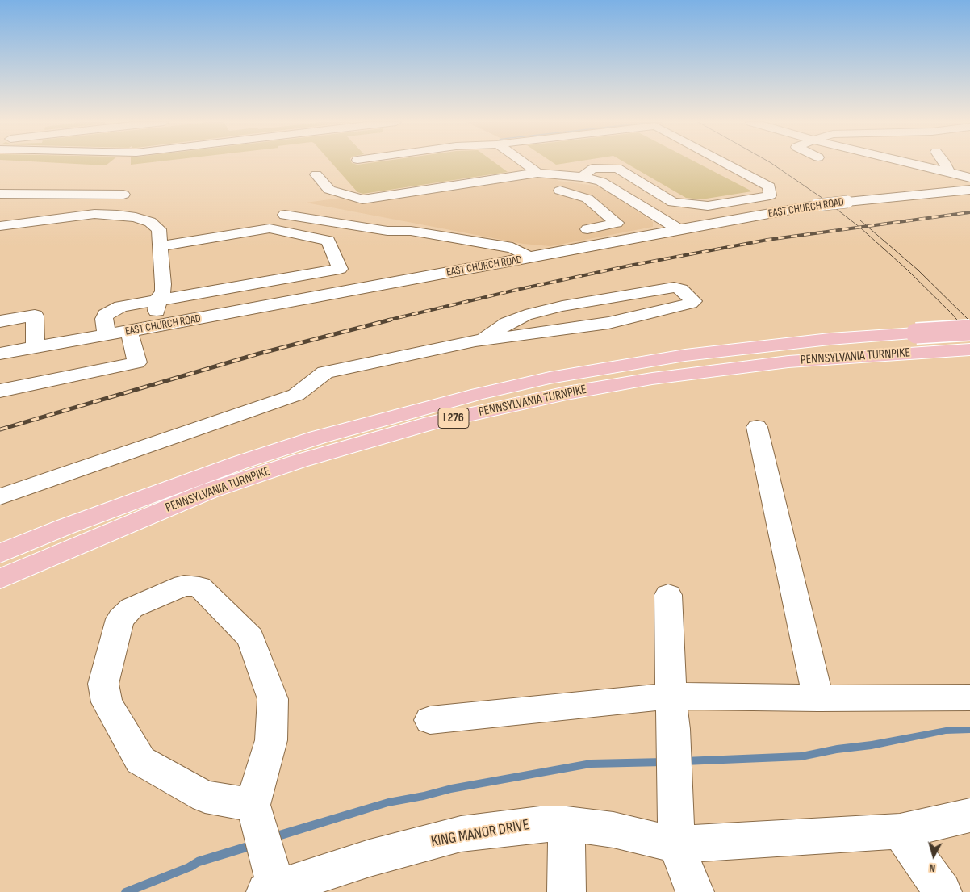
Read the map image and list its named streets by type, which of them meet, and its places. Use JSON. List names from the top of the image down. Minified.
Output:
{"streets":{"highway":["PENNSYLVANIA TURNPIKE","I 276"],"street":["EAST CHURCH ROAD","KING MANOR DRIVE"]},"north":"bottom"}
